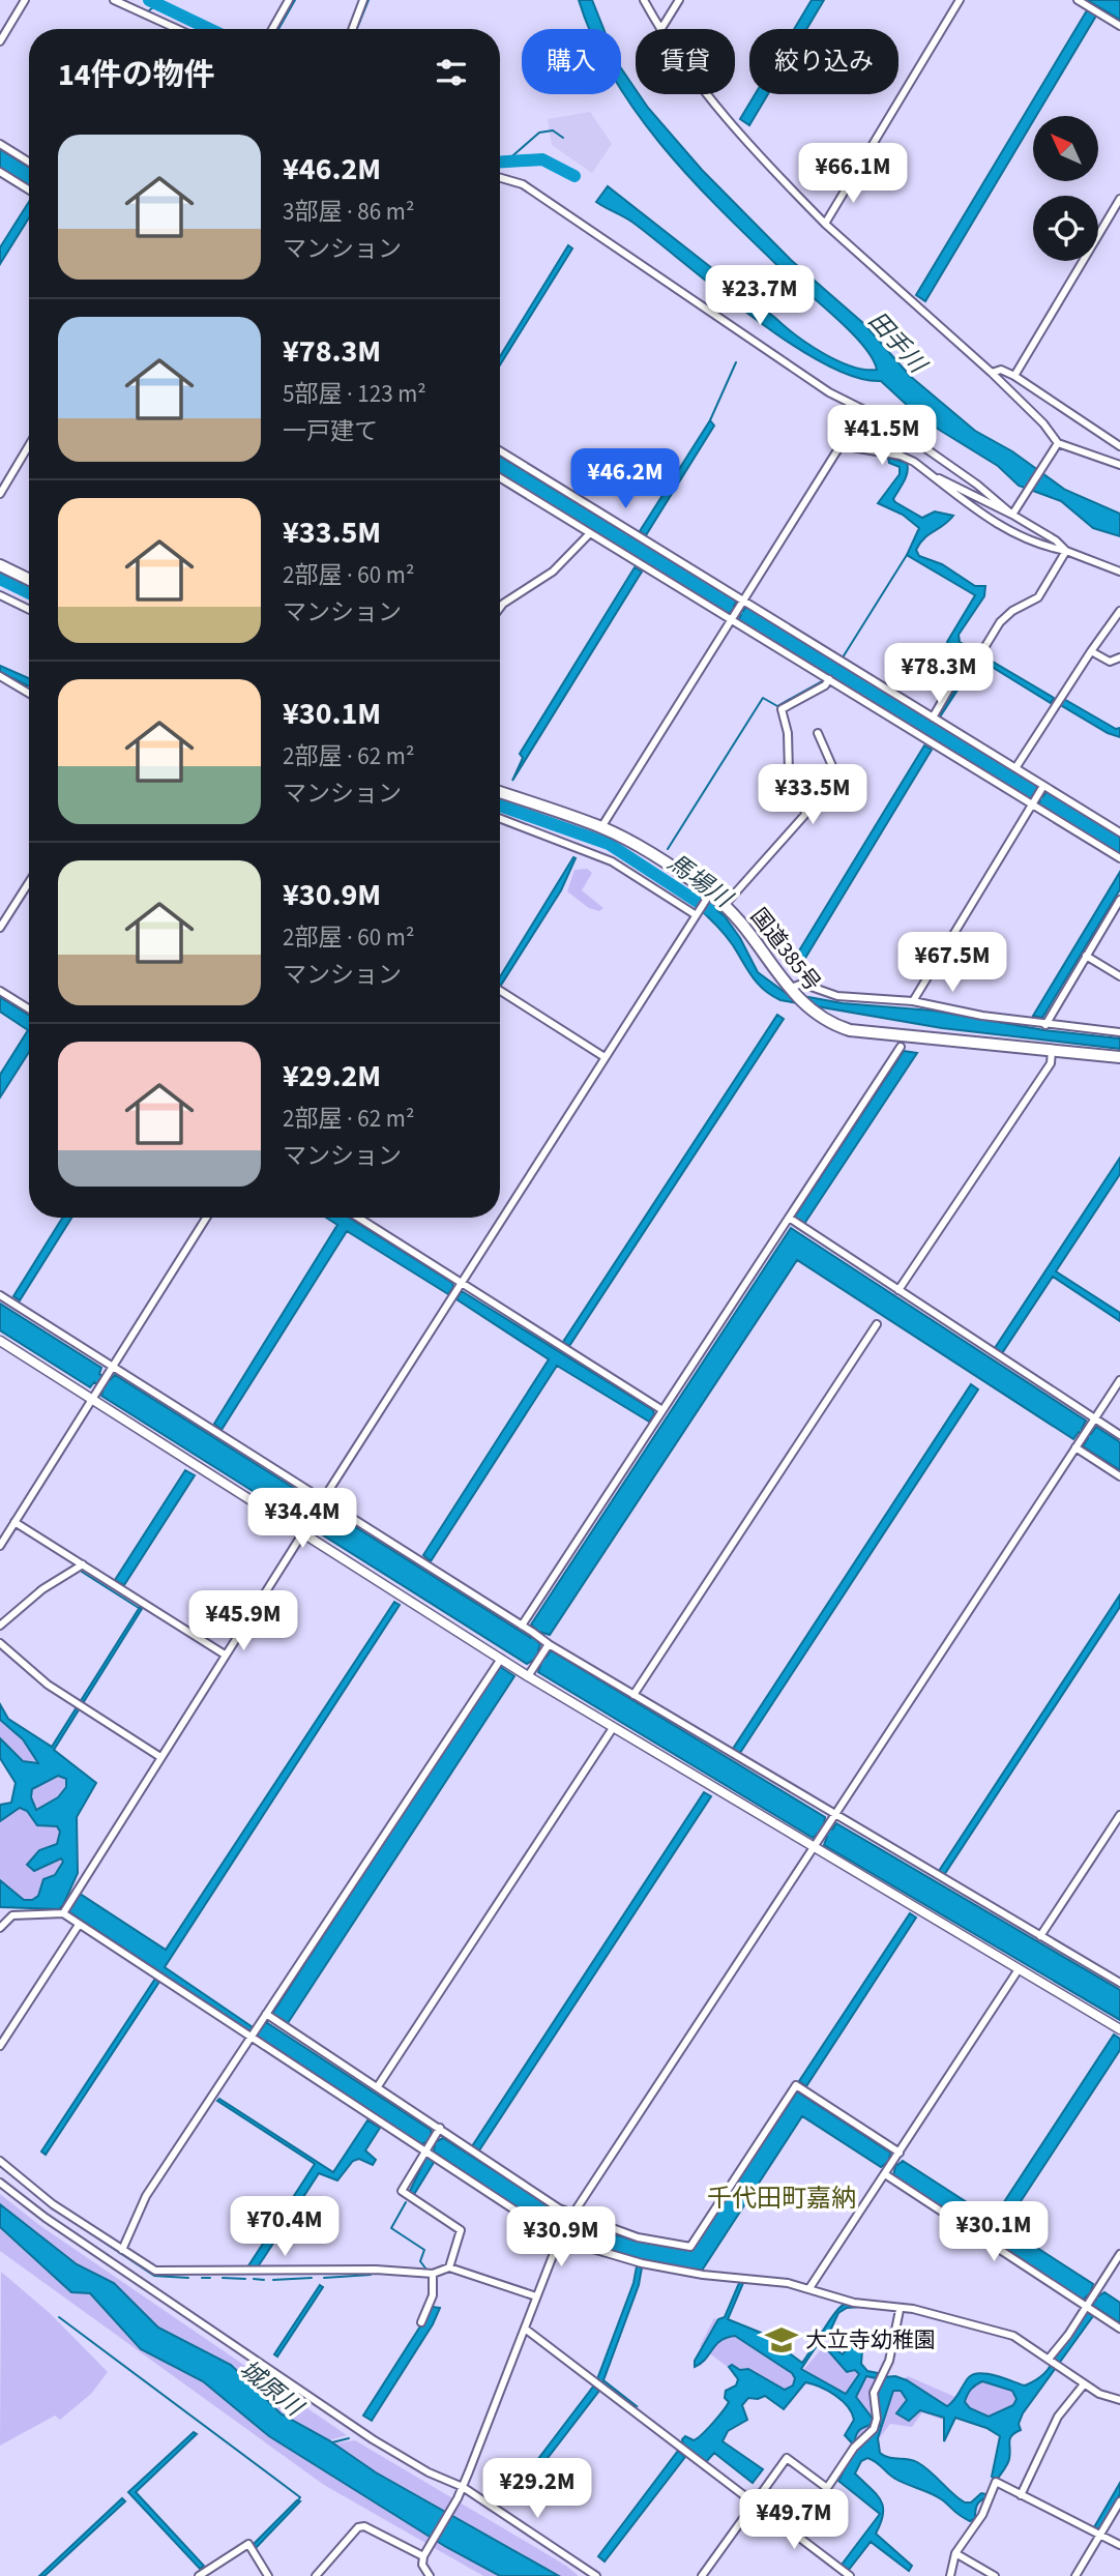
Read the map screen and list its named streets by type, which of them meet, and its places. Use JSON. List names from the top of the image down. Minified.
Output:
{"streets":{"highway":["国道385号"]},"districts":["千代田町嘉納"],"water":["田手川","馬場川","城原川"],"places":{"school or university":["大立寺幼稚園"]},"north":"top left","page":{"chip":["購入","賃貸","絞り込み"],"heading":"14件の物件","list":[{"name":"¥46.2M","note":"3部屋 · 86 m² · マンション"},{"name":"¥78.3M","note":"5部屋 · 123 m² · 一戸建て"},{"name":"¥33.5M","note":"2部屋 · 60 m² · マンション"},{"name":"¥30.1M","note":"2部屋 · 62 m² · マンション"},{"name":"¥30.9M","note":"2部屋 · 60 m² · マンション"},{"name":"¥29.2M","note":"2部屋 · 62 m² · マンション"}],"price":["¥66.1M","¥23.7M","¥41.5M","¥46.2M","¥78.3M","¥33.5M","¥67.5M","¥34.4M","¥45.9M","¥70.4M","¥30.1M","¥30.9M","¥29.2M","¥49.7M"]}}
